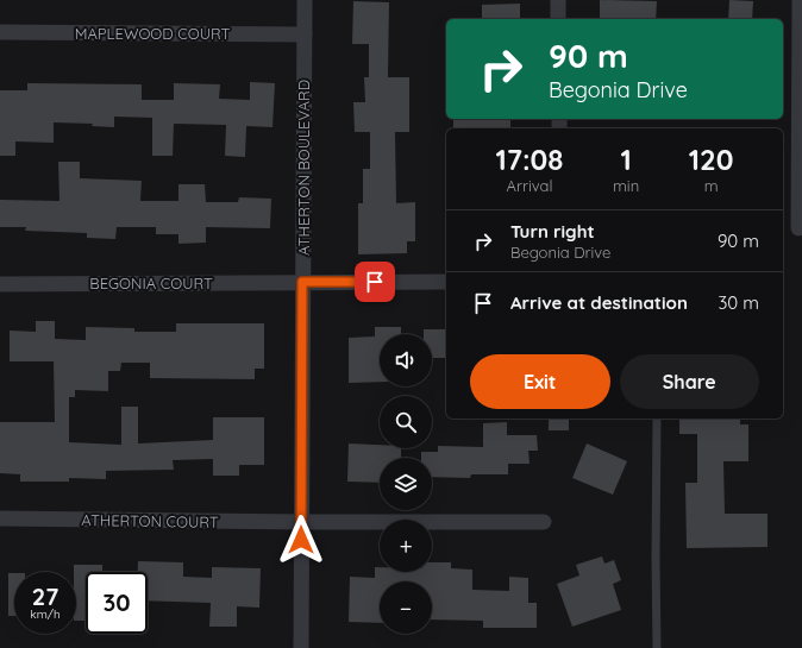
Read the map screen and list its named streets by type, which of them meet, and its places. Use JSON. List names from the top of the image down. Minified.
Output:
{"streets":{"street":["MAPLEWOOD COURT","ATHERTON BOULEVARD","BEGONIA COURT","ATHERTON COURT"]},"crossings":[["MAPLEWOOD COURT","ATHERTON BOULEVARD"],["ATHERTON BOULEVARD","BEGONIA COURT"],["ATHERTON BOULEVARD","ATHERTON COURT"]],"page":{"turn":["90 m","Begonia Drive"],"eta":["17:08","Arrival","1","min","120","m"],"list":[{"name":"Turn right","note":"Begonia Drive","value":"90 m"},{"name":"Arrive at destination","value":"30 m"}],"map_buttons":["+","−"],"buttons":["Exit","Share"],"speed":"27 km/h","limit":"30"}}
